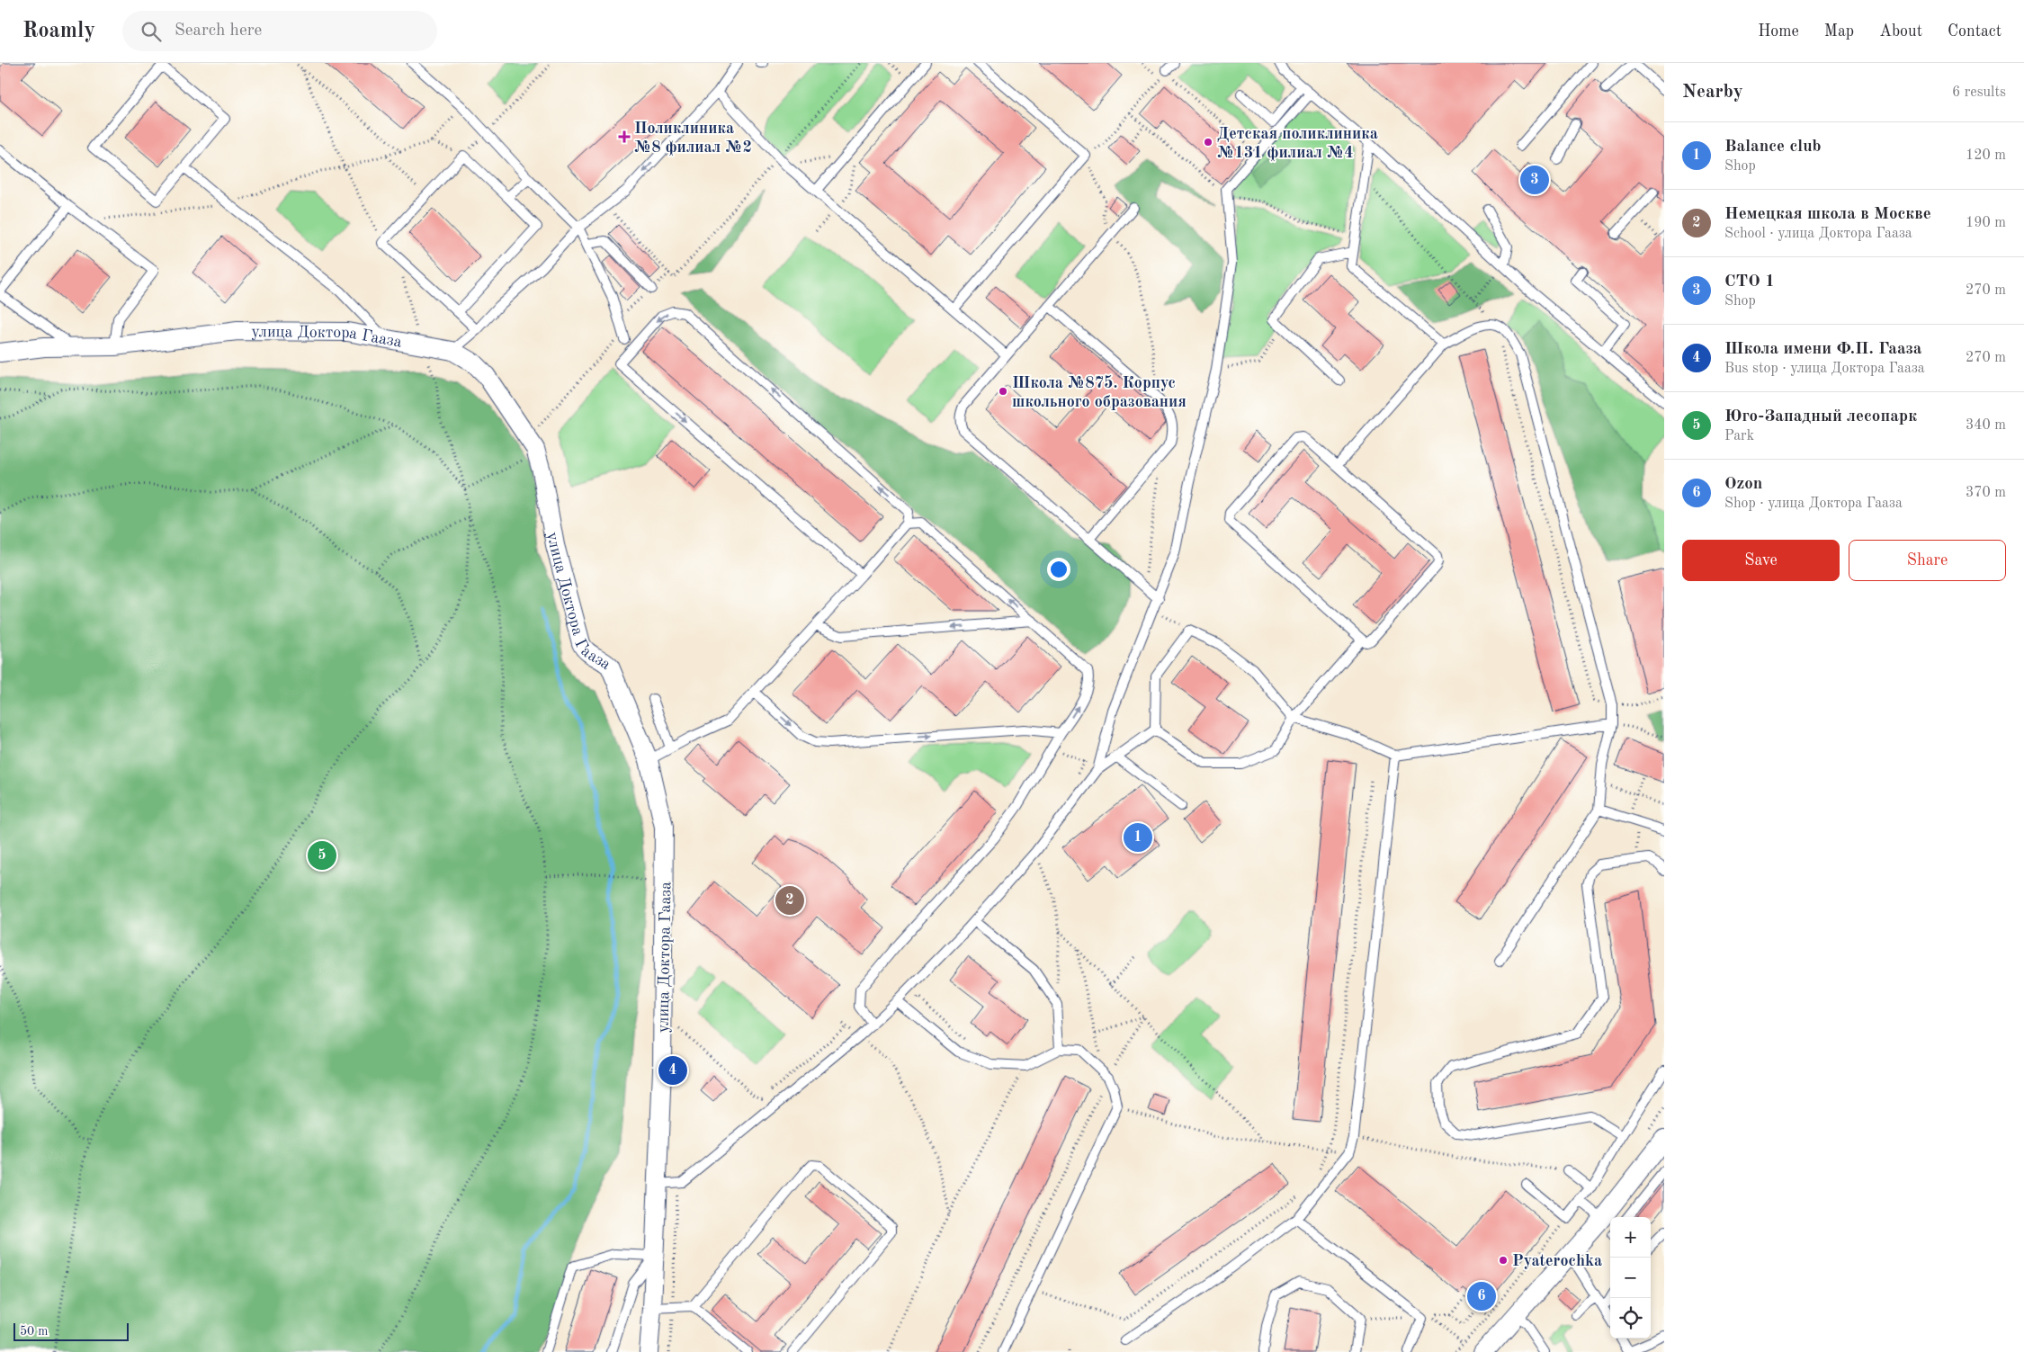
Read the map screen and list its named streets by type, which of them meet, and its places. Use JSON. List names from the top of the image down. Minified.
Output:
{"streets":{"street":["улица Доктора Гааза"]},"places":{"health":["Поликлиника №8 филиал №2"],"other":["Детская поликлиника №131 филиал №4","Школа №875. Корпус школьного образования","Pyaterochka"]},"scale_bar":"50 m","page":{"header":"Roamly","search":"Search here","nav":["Home","Map","About","Contact"],"heading":["Nearby","6 results"],"list":[{"mark":"1","name":"Balance club","note":"Shop","value":"120 m"},{"mark":"2","name":"Немецкая школа в Москве","note":"School · улица Доктора Гааза","value":"190 m"},{"mark":"3","name":"СТО 1","note":"Shop","value":"270 m"},{"mark":"4","name":"Школа имени Ф.П. Гааза","note":"Bus stop · улица Доктора Гааза","value":"270 m"},{"mark":"5","name":"Юго-Западный лесопарк","note":"Park","value":"340 m"},{"mark":"6","name":"Ozon","note":"Shop · улица Доктора Гааза","value":"370 m"}],"pins":["3","1","5","2","4","6"],"buttons":["Save","Share"],"map_buttons":["+","−"],"scale":"50 m"}}
